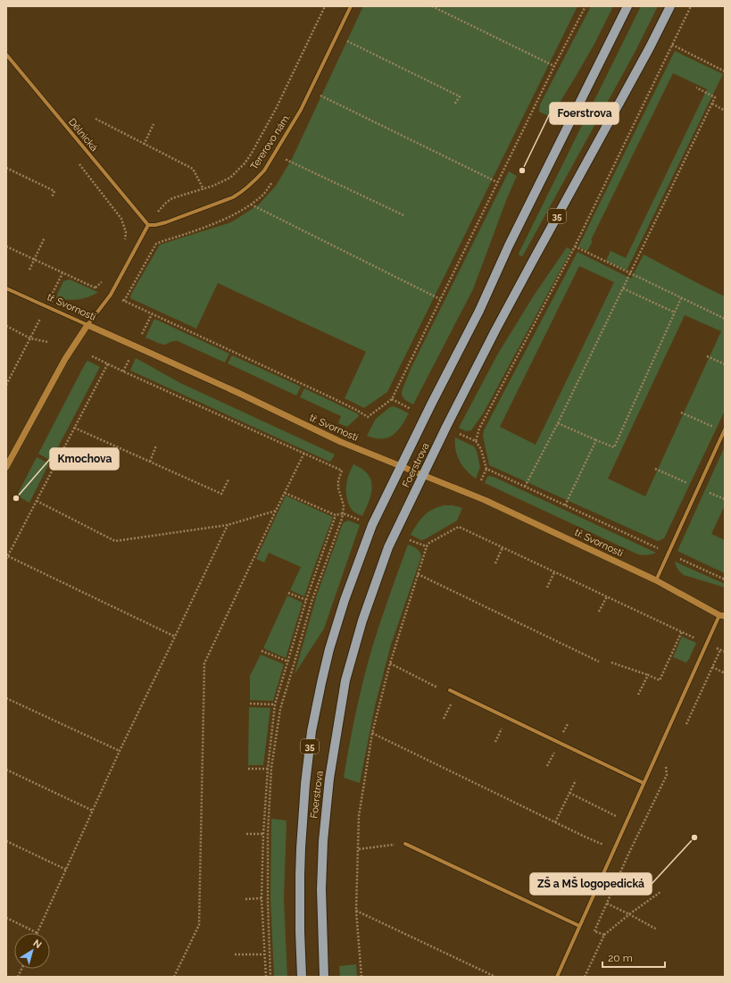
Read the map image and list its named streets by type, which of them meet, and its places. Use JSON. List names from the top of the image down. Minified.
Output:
{"streets":{"main road":["35","Foerstrova"],"street":["Dělnická","Tererovo nám.","tř. Svornosti"]},"crossings":[["Dělnická","Tererovo nám."],["tř. Svornosti","Foerstrova"]],"places":["Foerstrova","Kmochova","ZŠ a MŠ logopedická"],"scale_bar":"20 m","north":"top right"}
